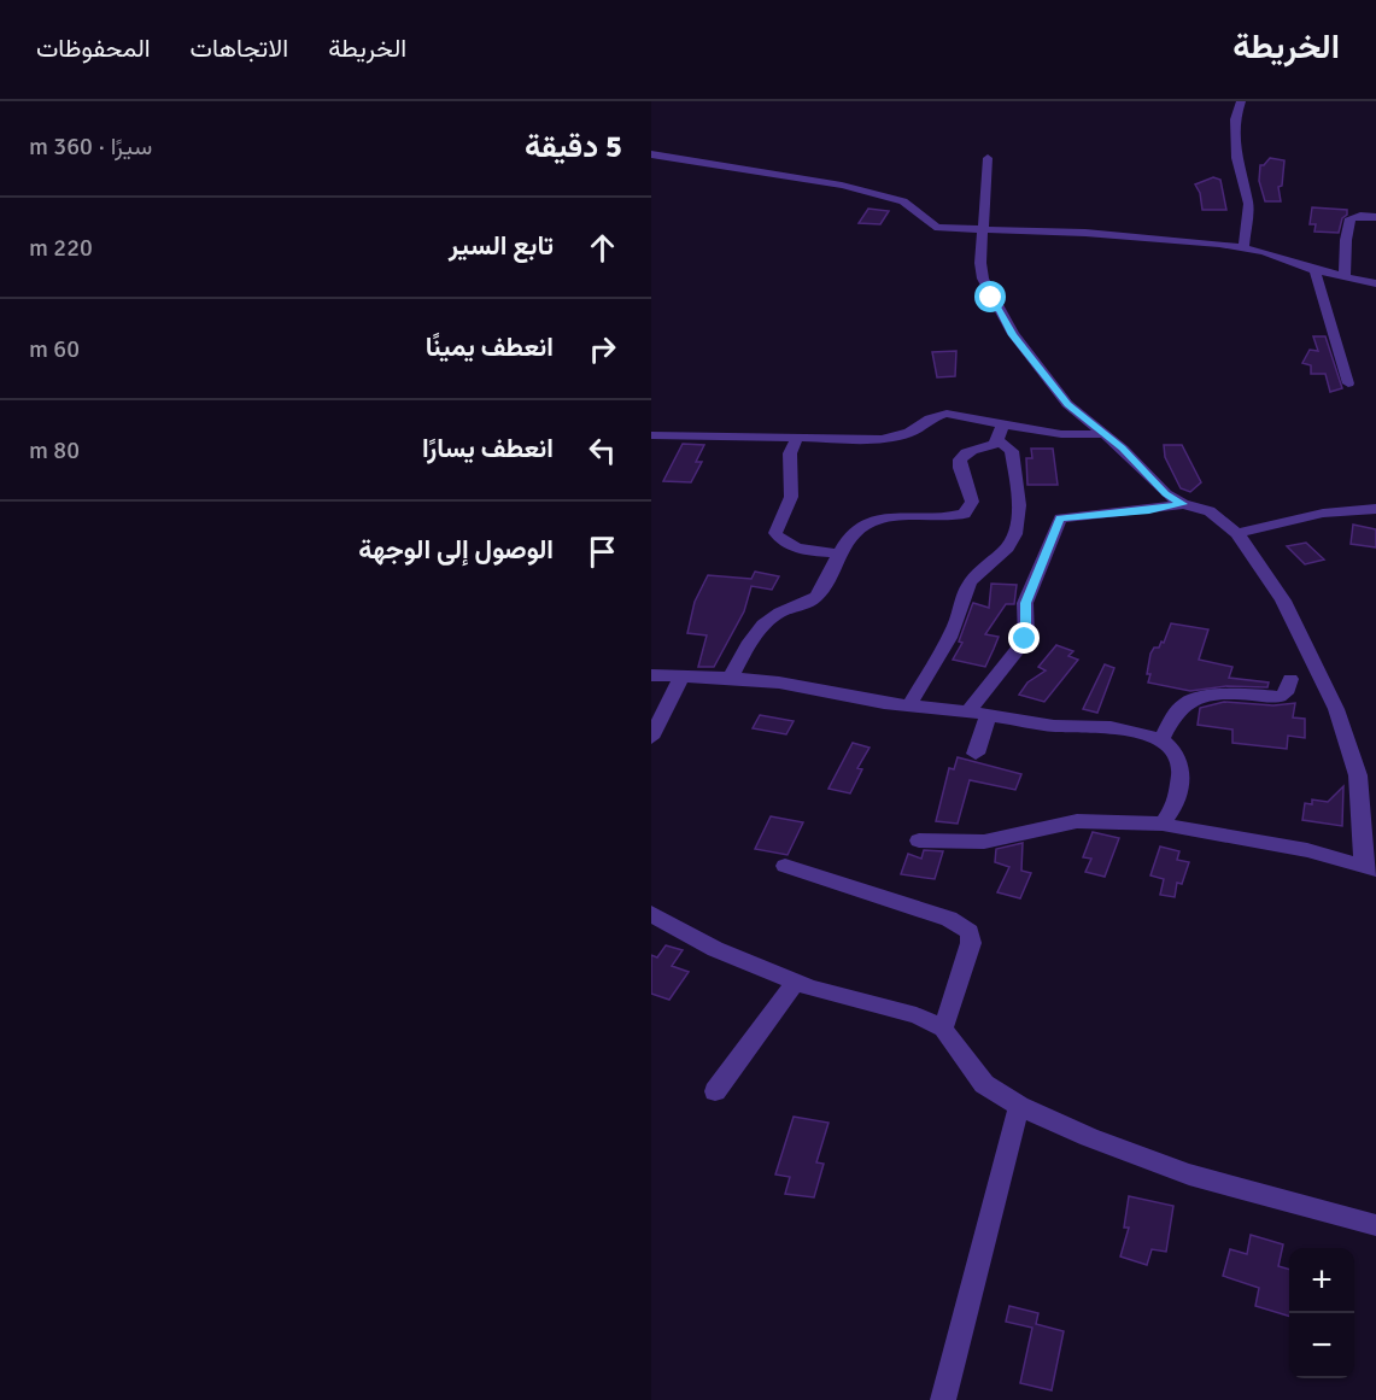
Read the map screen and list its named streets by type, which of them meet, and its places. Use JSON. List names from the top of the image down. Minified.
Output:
{"page":{"header":"الخريطة","nav":["الخريطة","الاتجاهات","المحفوظات"],"heading":["5 دقيقة","سيرًا · 360 m"],"list":[["تابع السير","220 m"],["انعطف يمينًا","60 m"],["انعطف يسارًا","80 m"],"الوصول إلى الوجهة"],"map_buttons":["+","−"]}}
